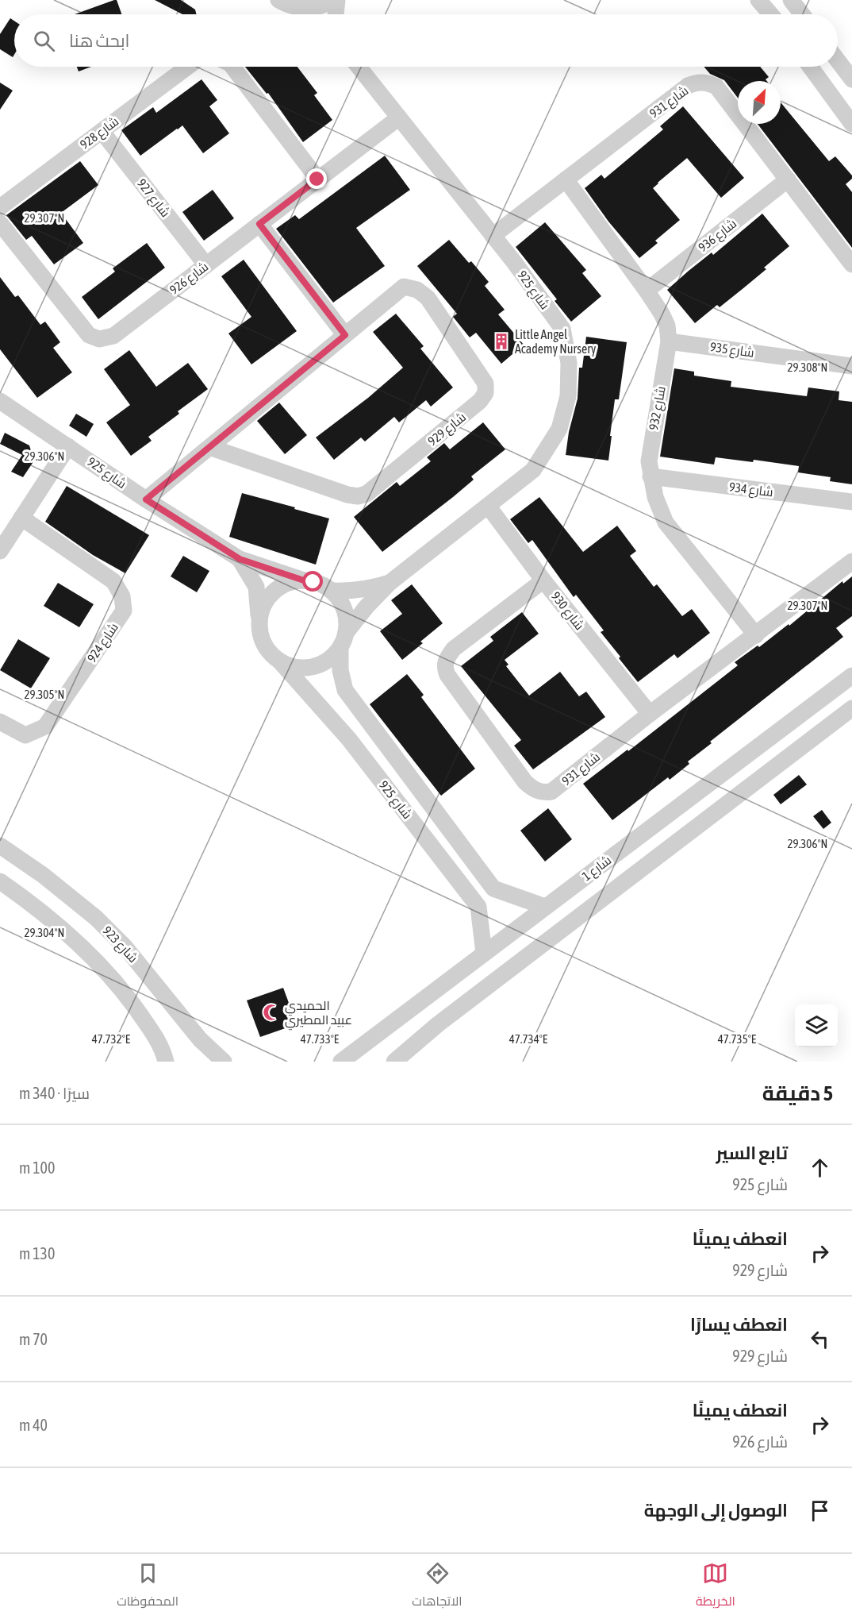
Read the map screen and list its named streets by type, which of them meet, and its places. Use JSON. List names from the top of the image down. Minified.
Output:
{"streets":{"street":["شارع 931","شارع 928","شارع 927","شارع 936","شارع 926","شارع 925","شارع 935","شارع 932","شارع 929","شارع 934","شارع 930","شارع 924","شارع 1","شارع 923"]},"crossings":[["شارع 931","شارع 936"],["شارع 931","شارع 925"],["شارع 931","شارع 932"],["شارع 931","شارع 930"],["شارع 928","شارع 927"],["شارع 927","شارع 926"],["شارع 936","شارع 932"],["شارع 926","شارع 925"],["شارع 925","شارع 929"],["شارع 925","شارع 930"],["شارع 925","شارع 1"],["شارع 935","شارع 932"],["شارع 932","شارع 934"]],"places":{"building":["Little Angel Academy Nursery"],"mosque":["الحميدي عبيد المطيري"]},"north":"top right","page":{"search":"ابحث هنا","heading":["5 دقيقة","سيرًا · 340 m"],"list":[["تابع السير","شارع 925","100 m"],["انعطف يمينًا","شارع 929","130 m"],["انعطف يسارًا","شارع 929","70 m"],["انعطف يمينًا","شارع 926","40 m"],"الوصول إلى الوجهة"],"nav":["الخريطة","الاتجاهات","المحفوظات"]},"coordinates":["29.307°N","29.308°N","29.306°N","29.305°N","29.304°N","47.732°E","47.733°E","47.734°E","47.735°E"]}
